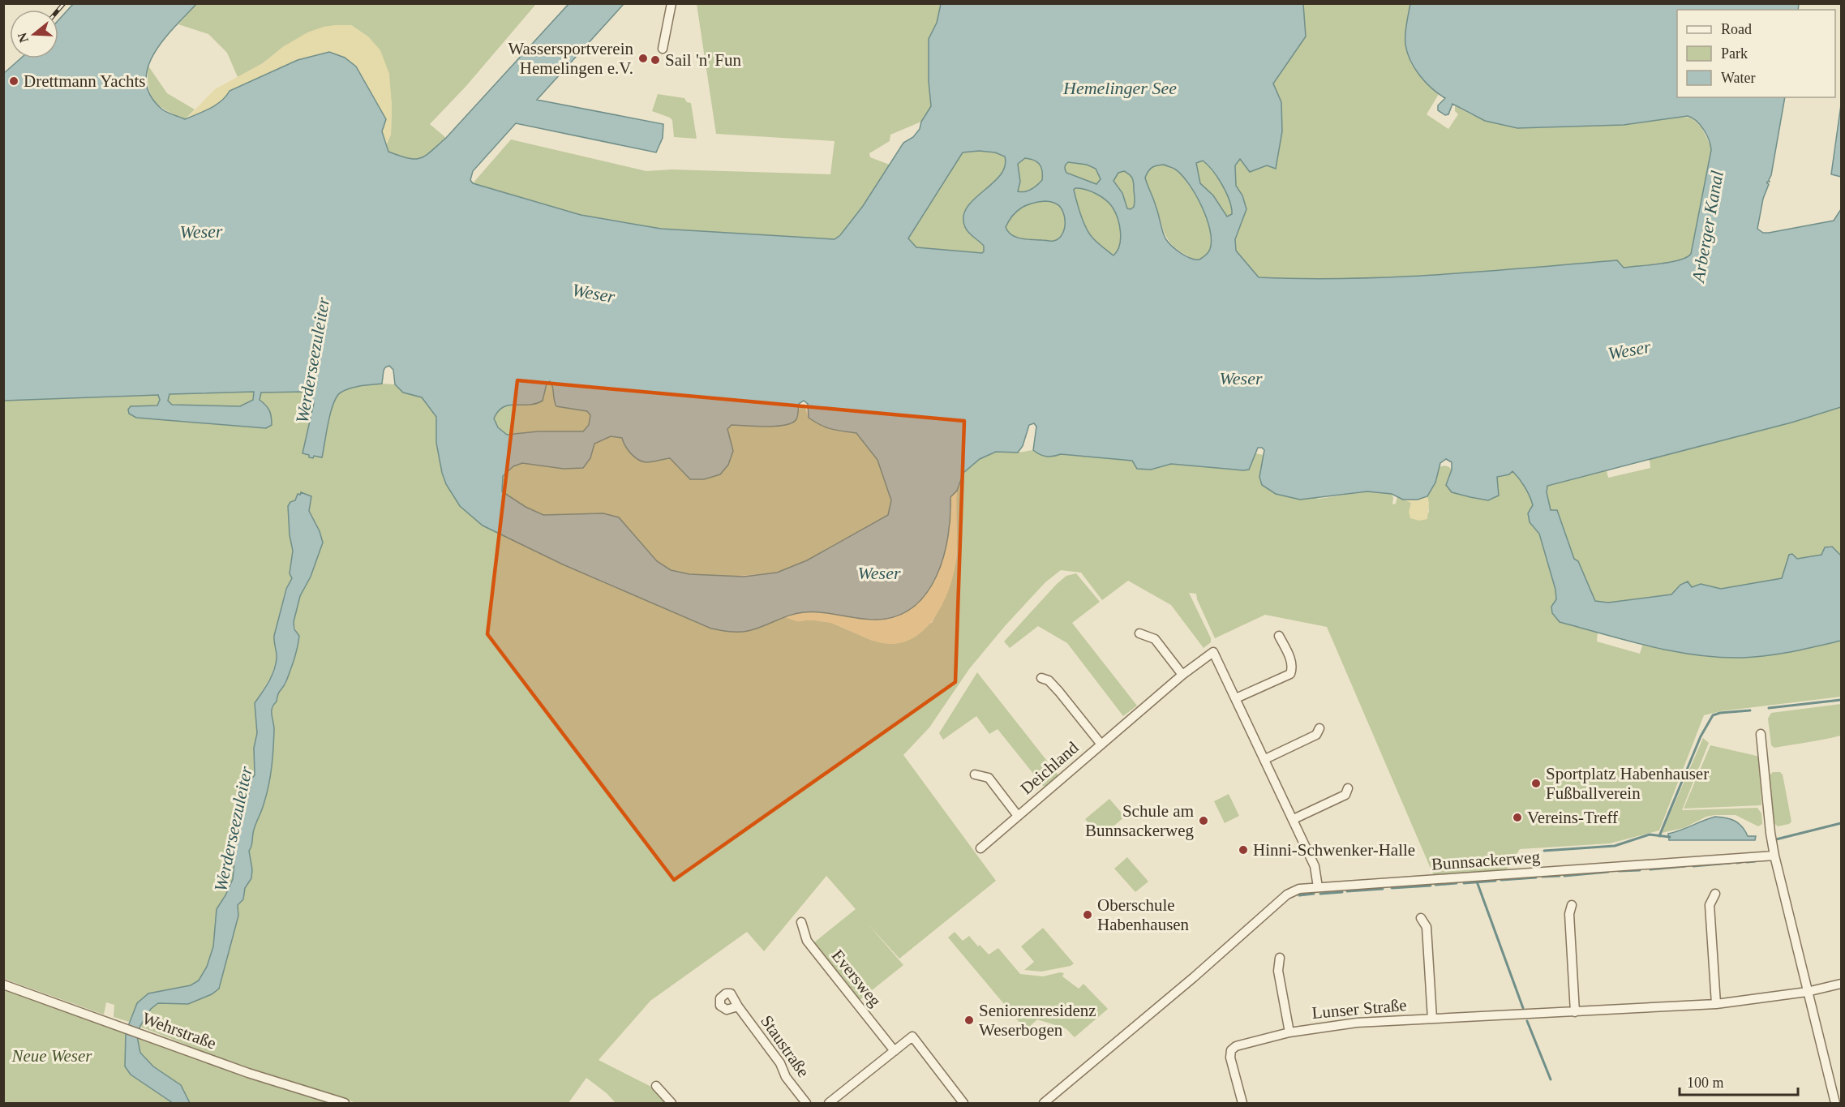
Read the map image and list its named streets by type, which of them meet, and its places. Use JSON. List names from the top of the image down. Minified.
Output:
{"streets":{"street":["Deichland","Bunnsackerweg","Eversweg","Lunser Straße","Wehrstraße","Staustraße"]},"crossings":[["Deichland","Bunnsackerweg"]],"water":["Hemelinger See","Arberger Kanal","Weser","Werderseezuleiter"],"parks":["Neue Weser"],"places":["Wassersportverein Hemelingen e.V.","Sail 'n' Fun","Drettmann Yachts","Sportplatz Habenhauser Fußballverein","Vereins-Treff","Schule am Bunnsackerweg","Hinni-Schwenker-Halle","Oberschule Habenhausen","Seniorenresidenz Weserbogen"],"legend":["Road","Park","Water"],"scale_bar":"100 m","north":"left"}
